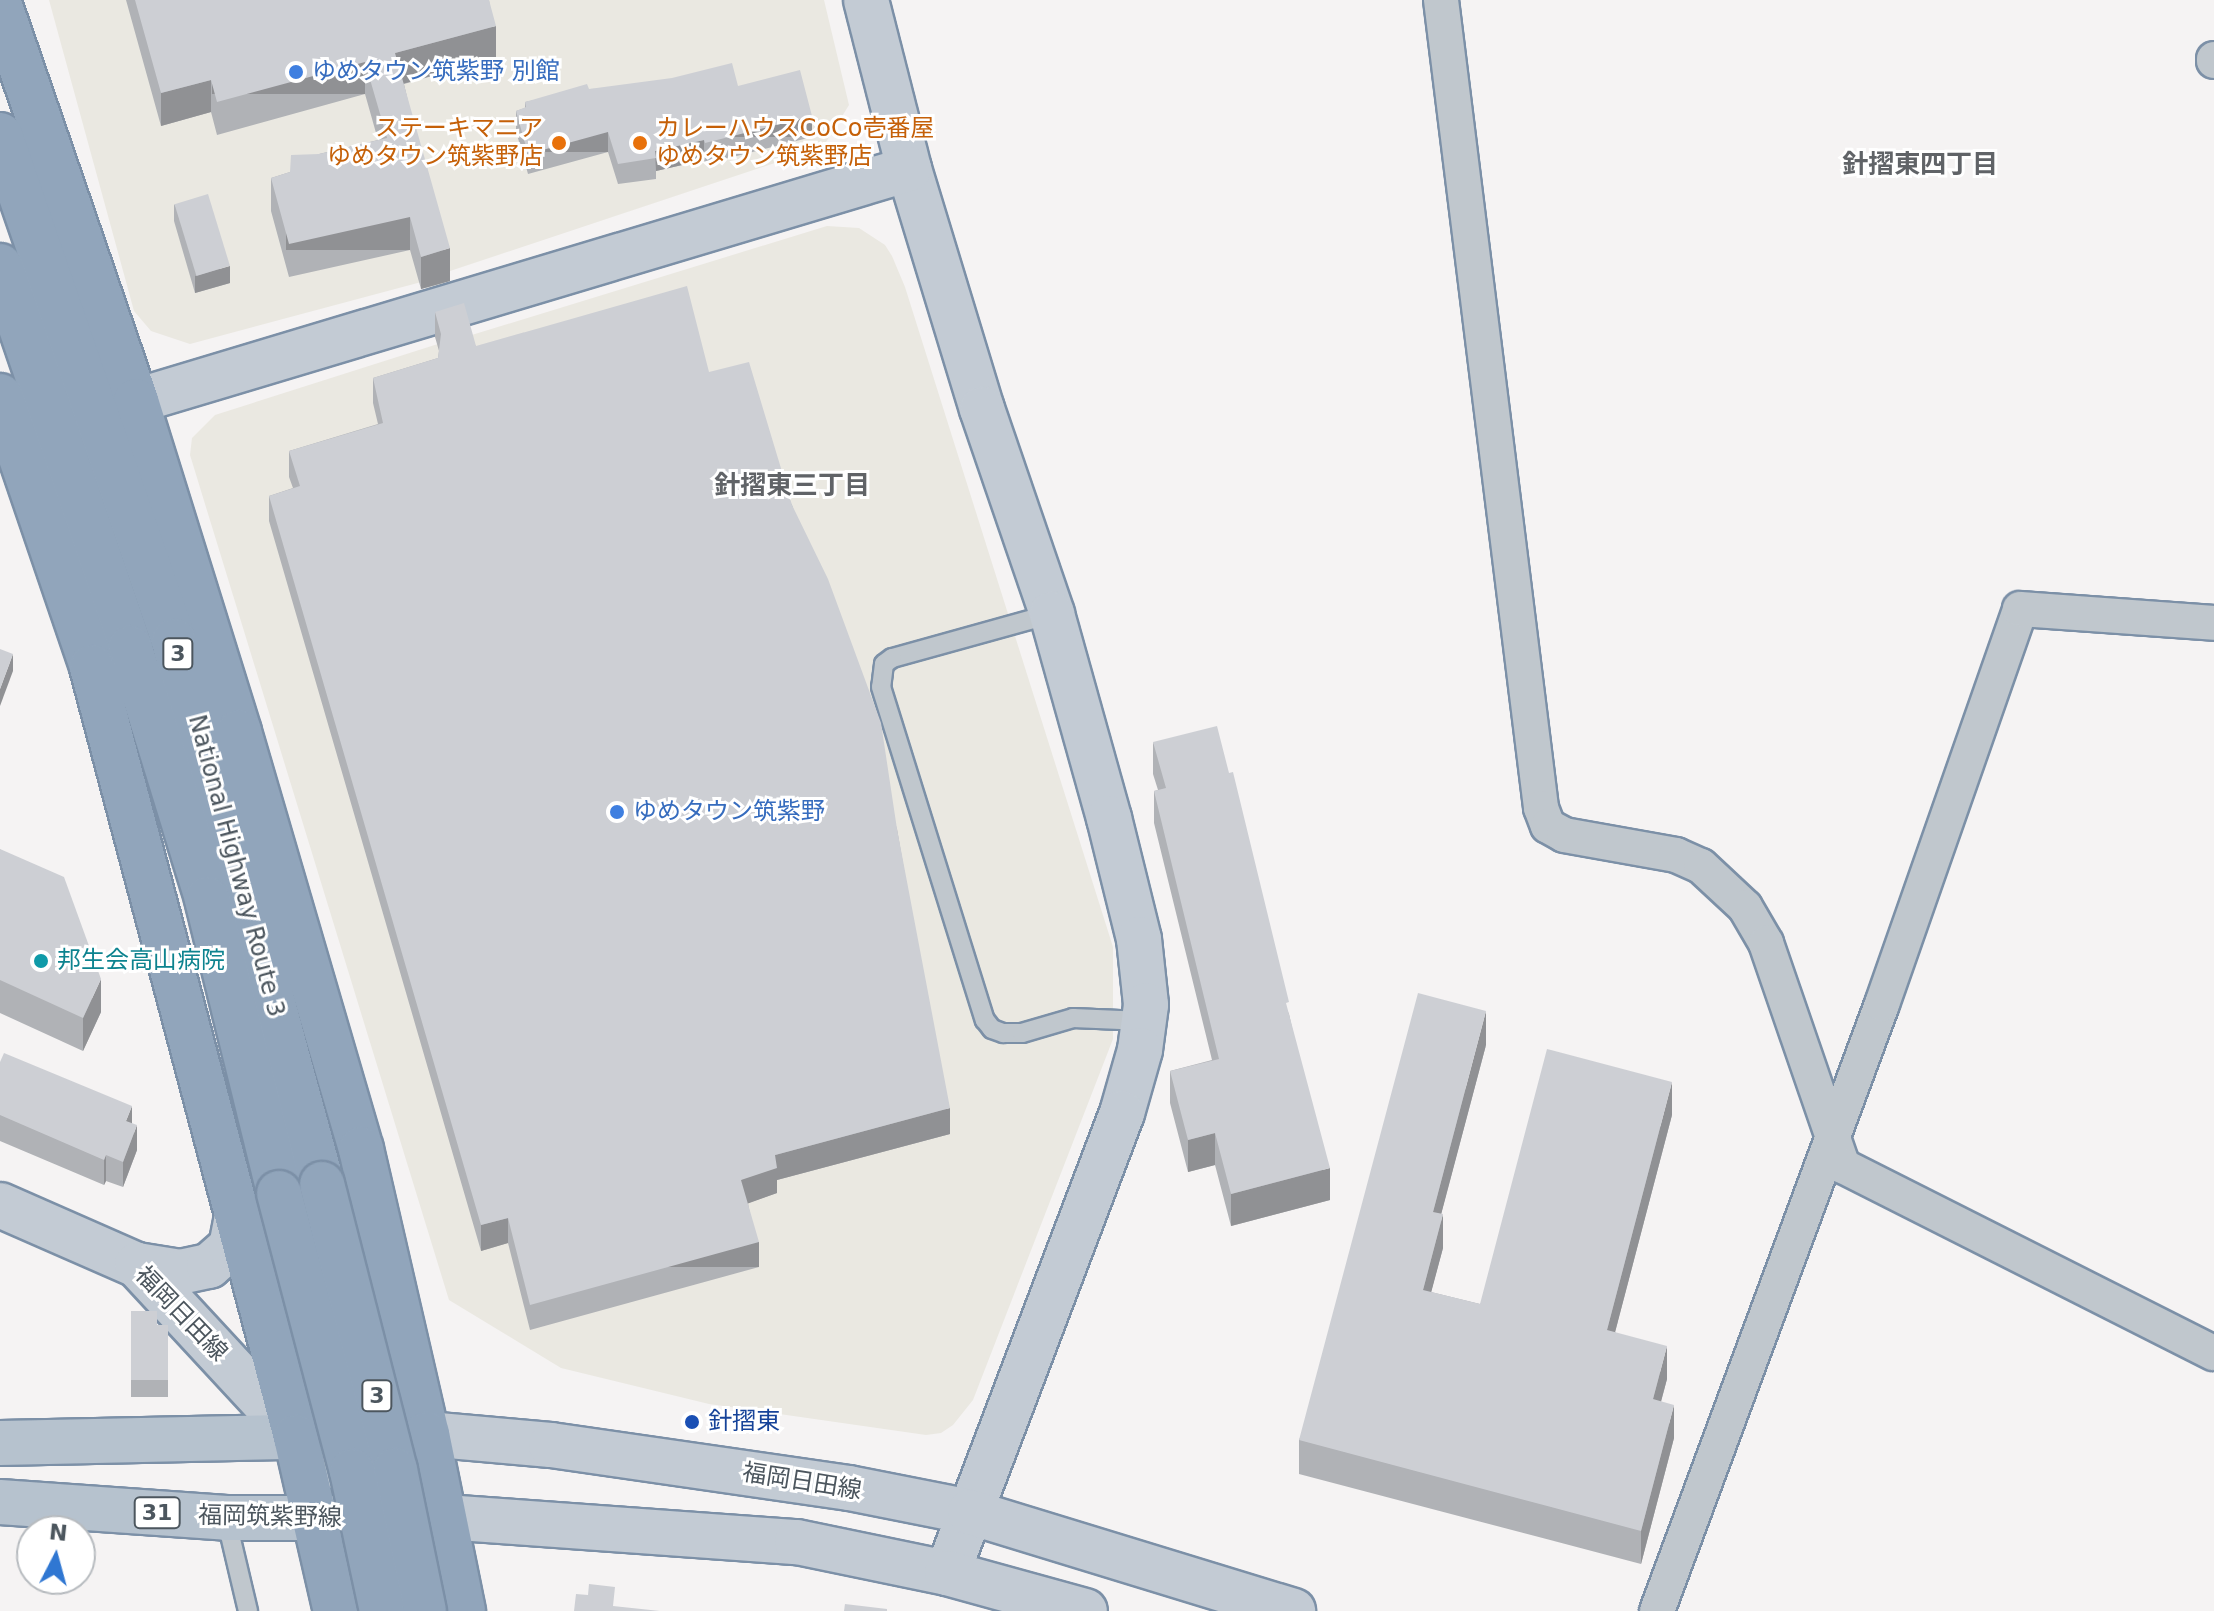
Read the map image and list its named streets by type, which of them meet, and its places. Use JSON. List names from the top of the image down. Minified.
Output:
{"streets":{"highway":["3","National Highway Route 3"],"main road":["31","福岡筑紫野線"],"street":["福岡日田線"]},"crossings":[["福岡日田線","福岡筑紫野線"]],"districts":["針摺東四丁目","針摺東三丁目"],"places":["ゆめタウン筑紫野 別館","ステーキマニア ゆめタウン筑紫野店","カレーハウスCoCo壱番屋 ゆめタウン筑紫野店","ゆめタウン筑紫野","邦生会高山病院","針摺東"],"north":"top"}
